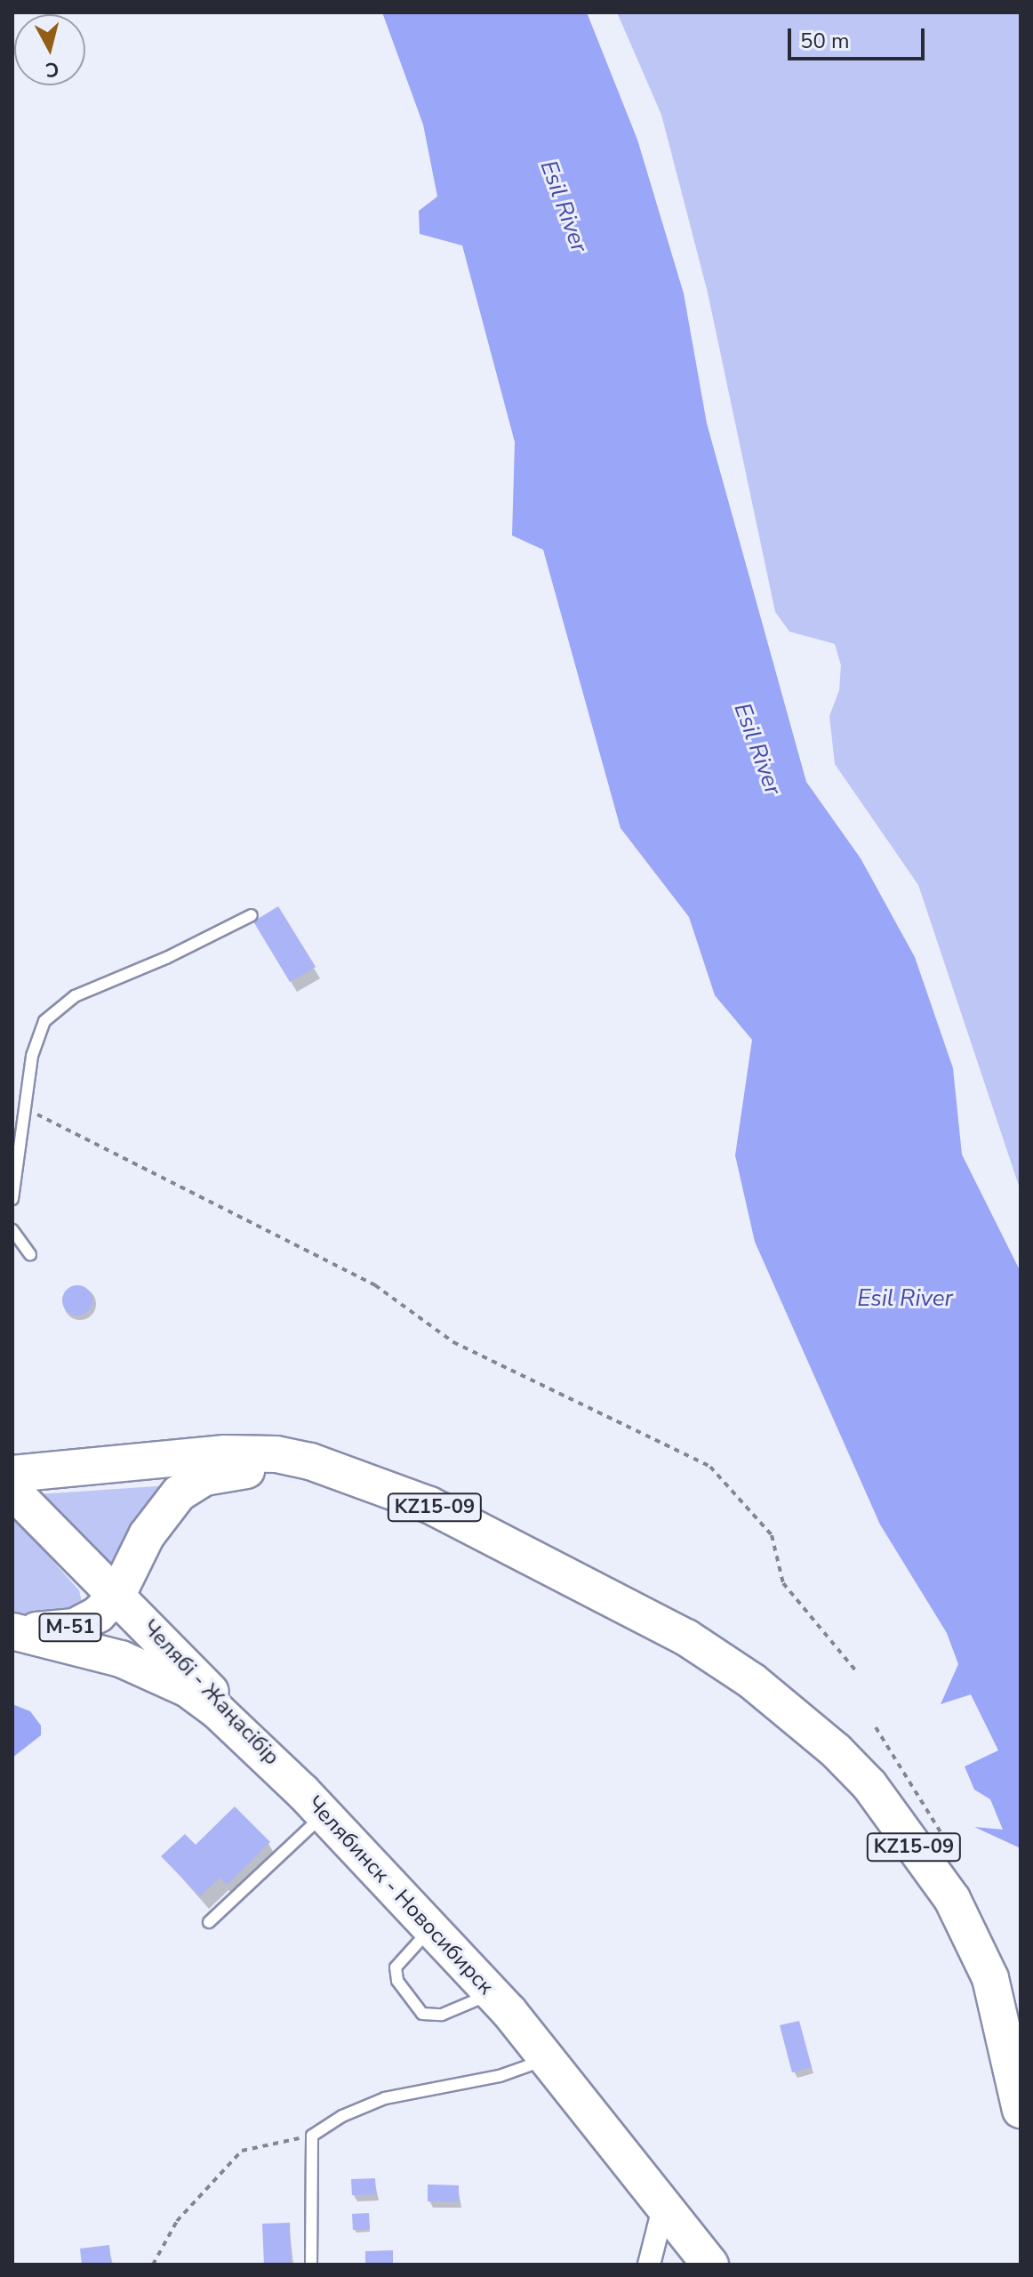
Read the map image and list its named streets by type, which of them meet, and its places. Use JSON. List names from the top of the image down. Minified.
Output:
{"streets":{"highway":["KZ15-09","M-51","Челябі - Жаңасібір","Челябинск - Новосибирск"]},"crossings":[["KZ15-09","M-51"],["KZ15-09","Челябі - Жаңасібір"],["M-51","Челябі - Жаңасібір"],["M-51","Челябинск - Новосибирск"],["Челябі - Жаңасібір","Челябинск - Новосибирск"]],"water":["Esil River"],"scale_bar":"50 m","north":"bottom"}
